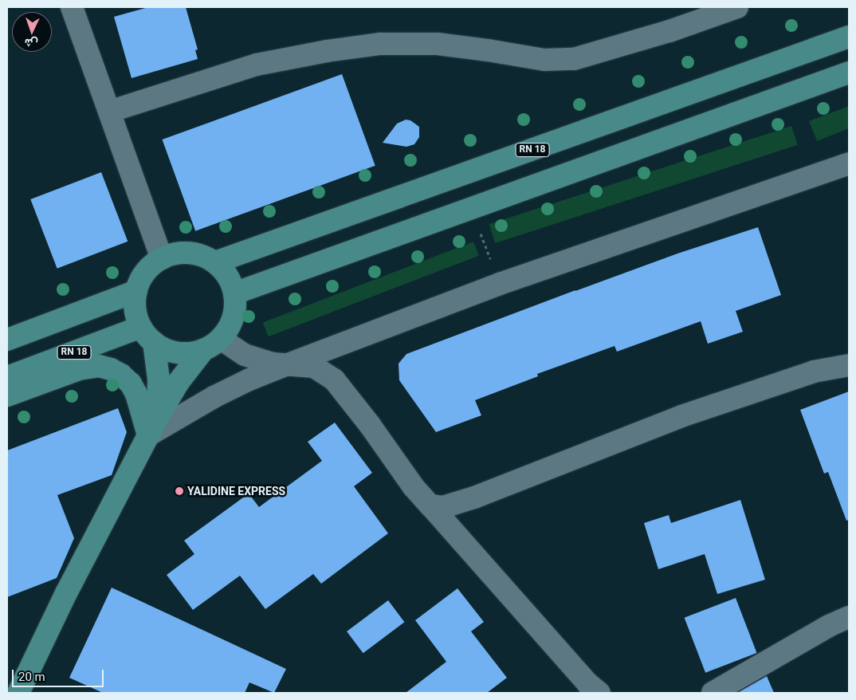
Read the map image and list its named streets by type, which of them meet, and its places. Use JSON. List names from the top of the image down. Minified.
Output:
{"streets":{"main road":["RN 18"]},"places":["YALIDINE EXPRESS"],"scale_bar":"20 m","north":"bottom"}
